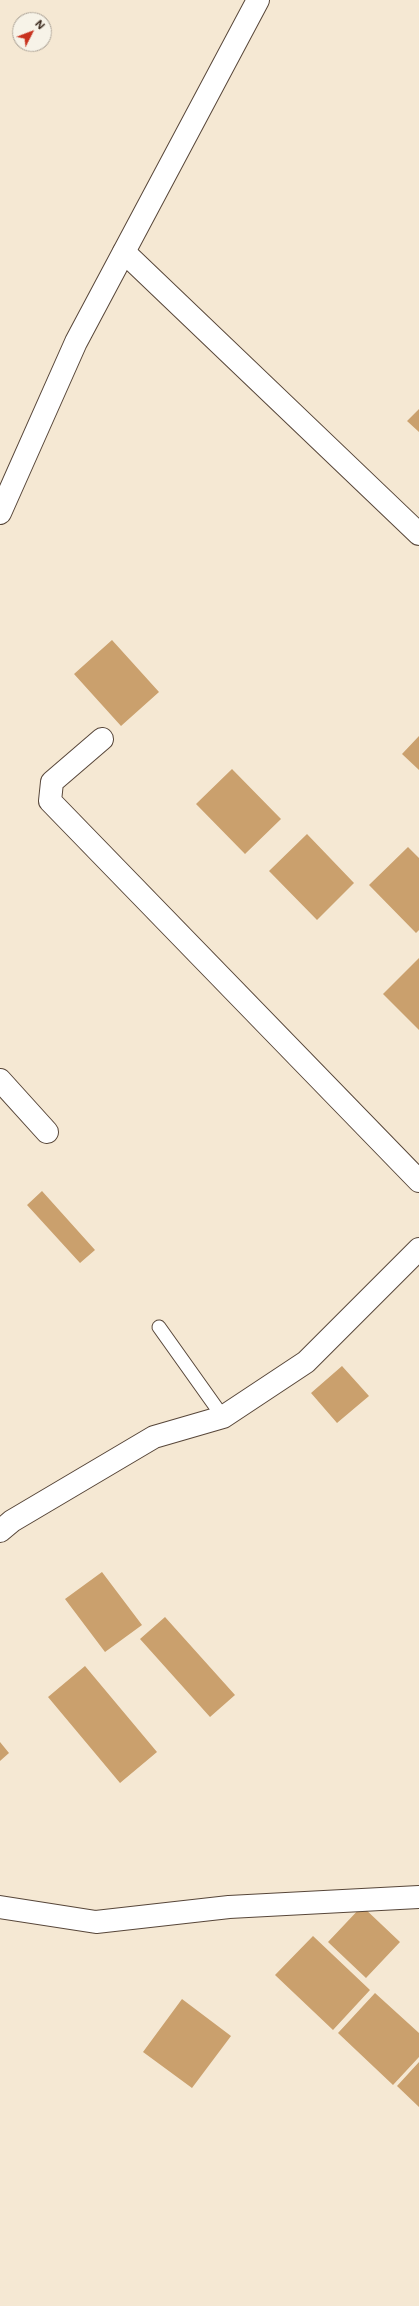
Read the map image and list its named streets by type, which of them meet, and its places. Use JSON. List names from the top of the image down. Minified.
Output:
{"north":"top right"}
